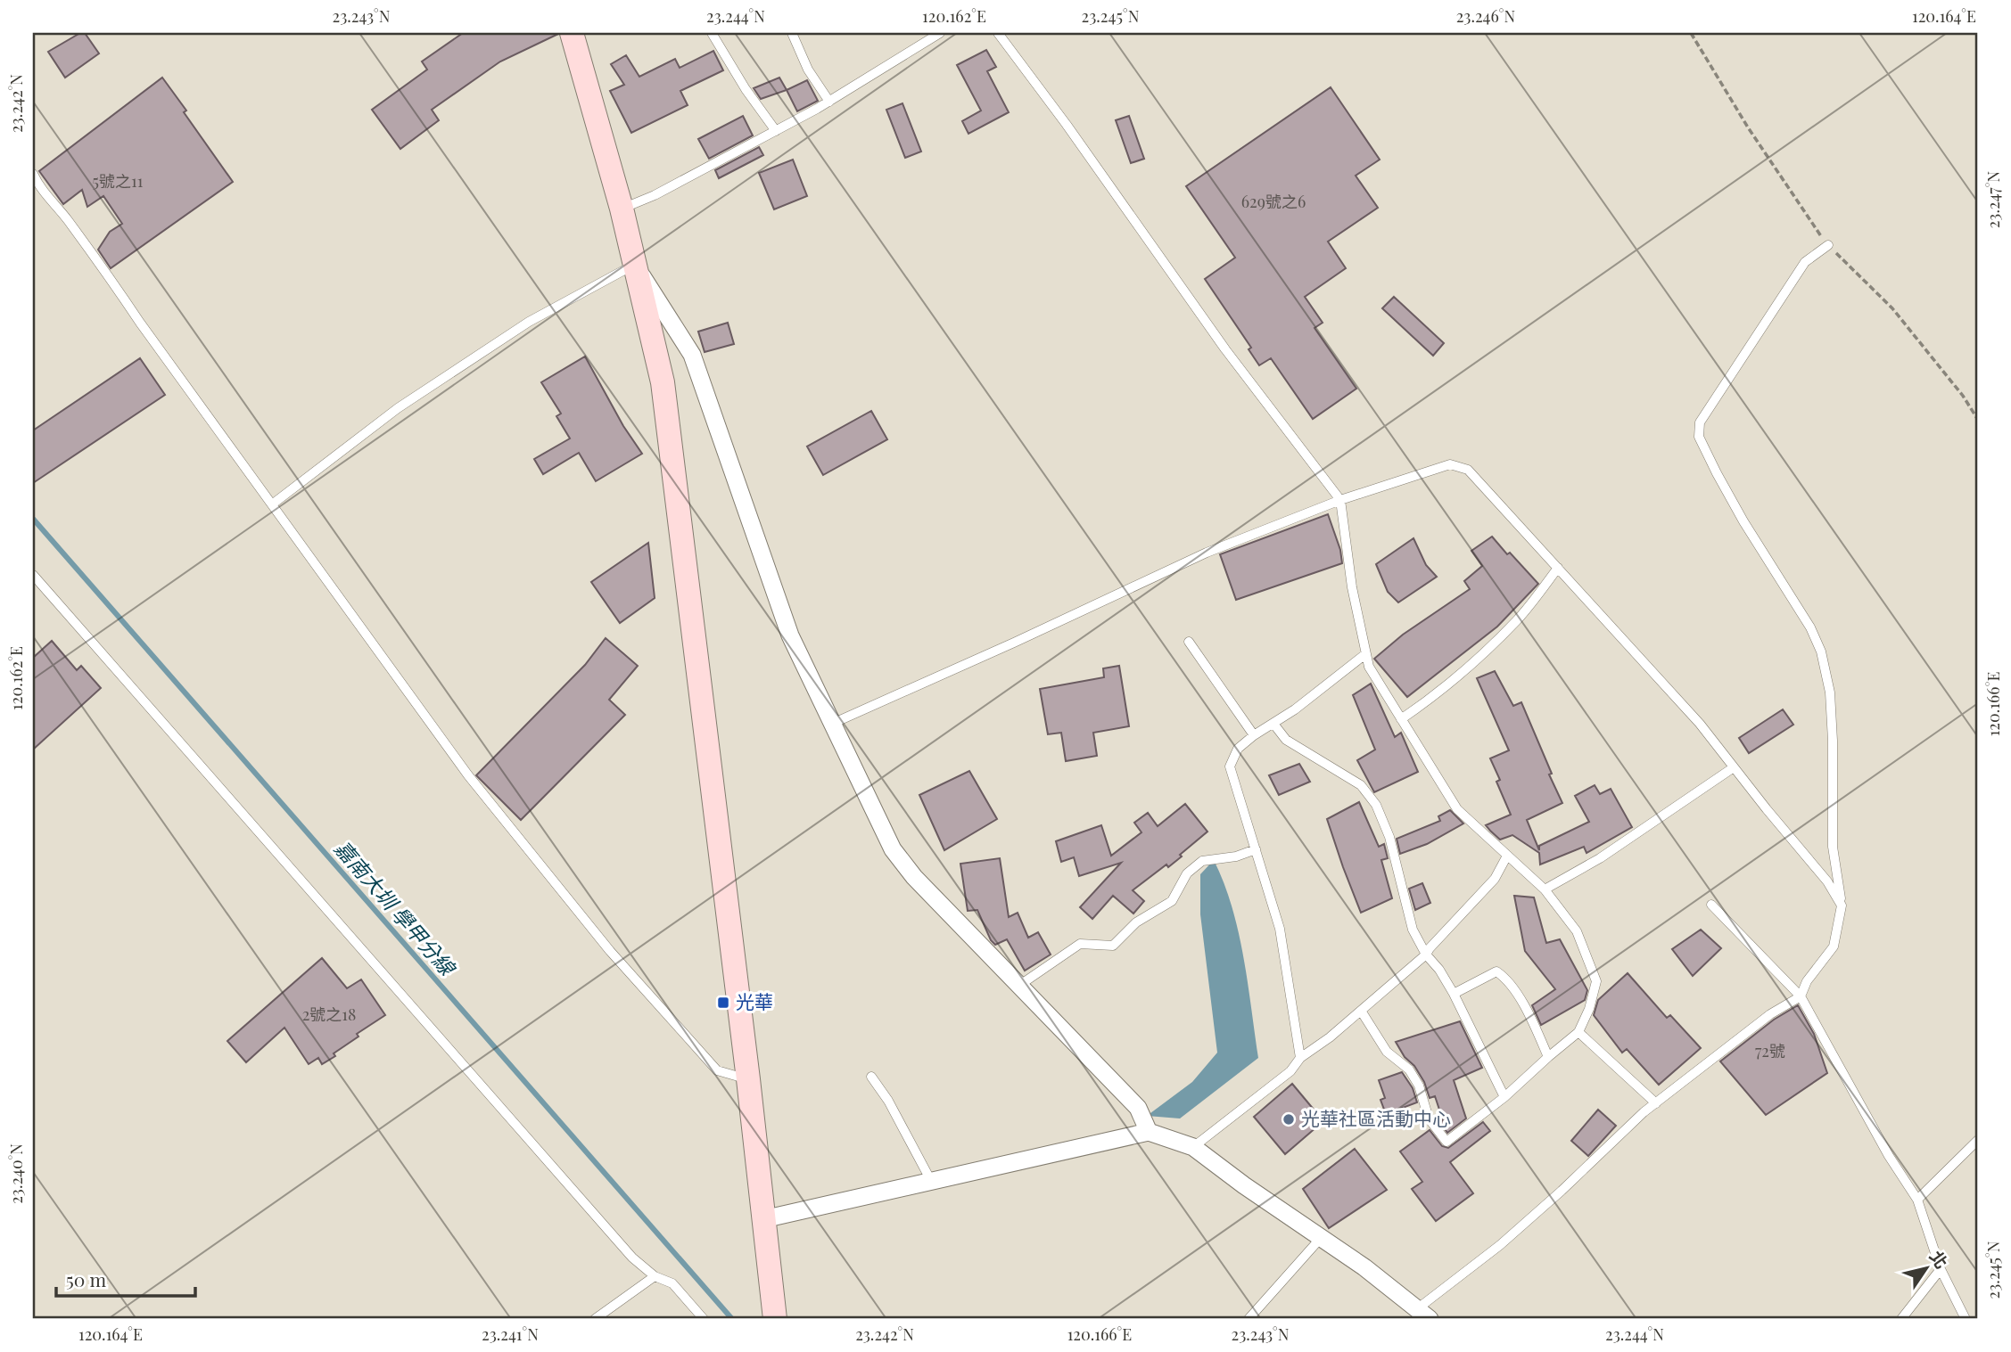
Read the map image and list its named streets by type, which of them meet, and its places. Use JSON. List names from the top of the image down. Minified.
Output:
{"water":["嘉南大圳 學甲分線"],"places":{"transit":["光華"],"other":["光華社區活動中心"]},"house_numbers":["5號之11","629號之6","2號之18","72號"],"scale_bar":"50 m","north":"top right","coordinates":["23.243°N","23.244°N","120.162°E","23.245°N","23.246°N","120.164°E","23.242°N","23.247°N","120.166°E","23.240°N","23.241°N"]}
